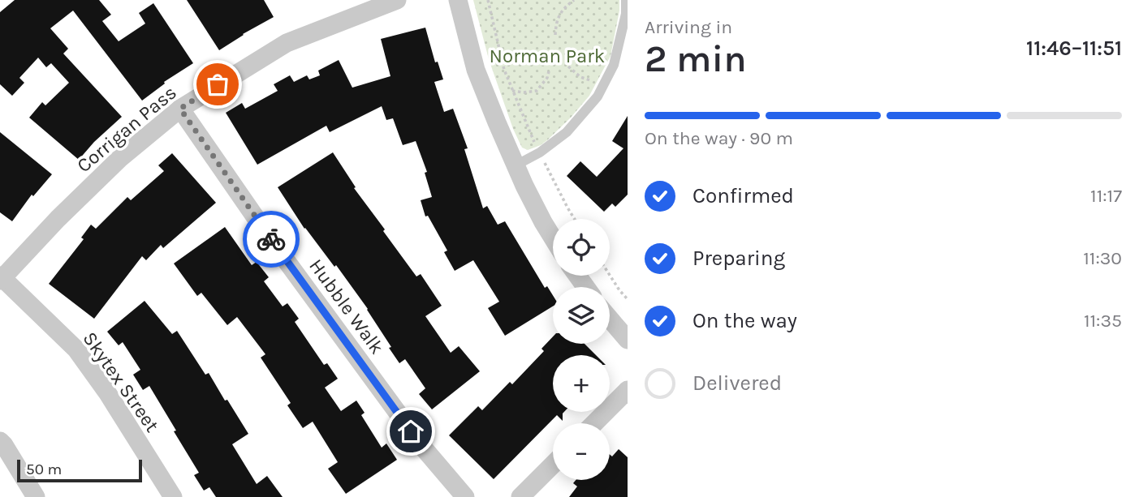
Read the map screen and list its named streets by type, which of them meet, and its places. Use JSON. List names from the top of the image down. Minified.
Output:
{"streets":{"street":["Corrigan Pass","Hubble Walk","Skytex Street"]},"crossings":[["Corrigan Pass","Hubble Walk"],["Corrigan Pass","Skytex Street"]],"parks":["Norman Park"],"scale_bar":"50 m","page":{"heading":["2 min","Arriving in","11:46–11:51"],"bar":"On the way · 90 m","list":[["Confirmed","11:17"],["Preparing","11:30"],["On the way","11:35"],"Delivered"],"map_buttons":["+","−"],"scale":"50 m"}}
